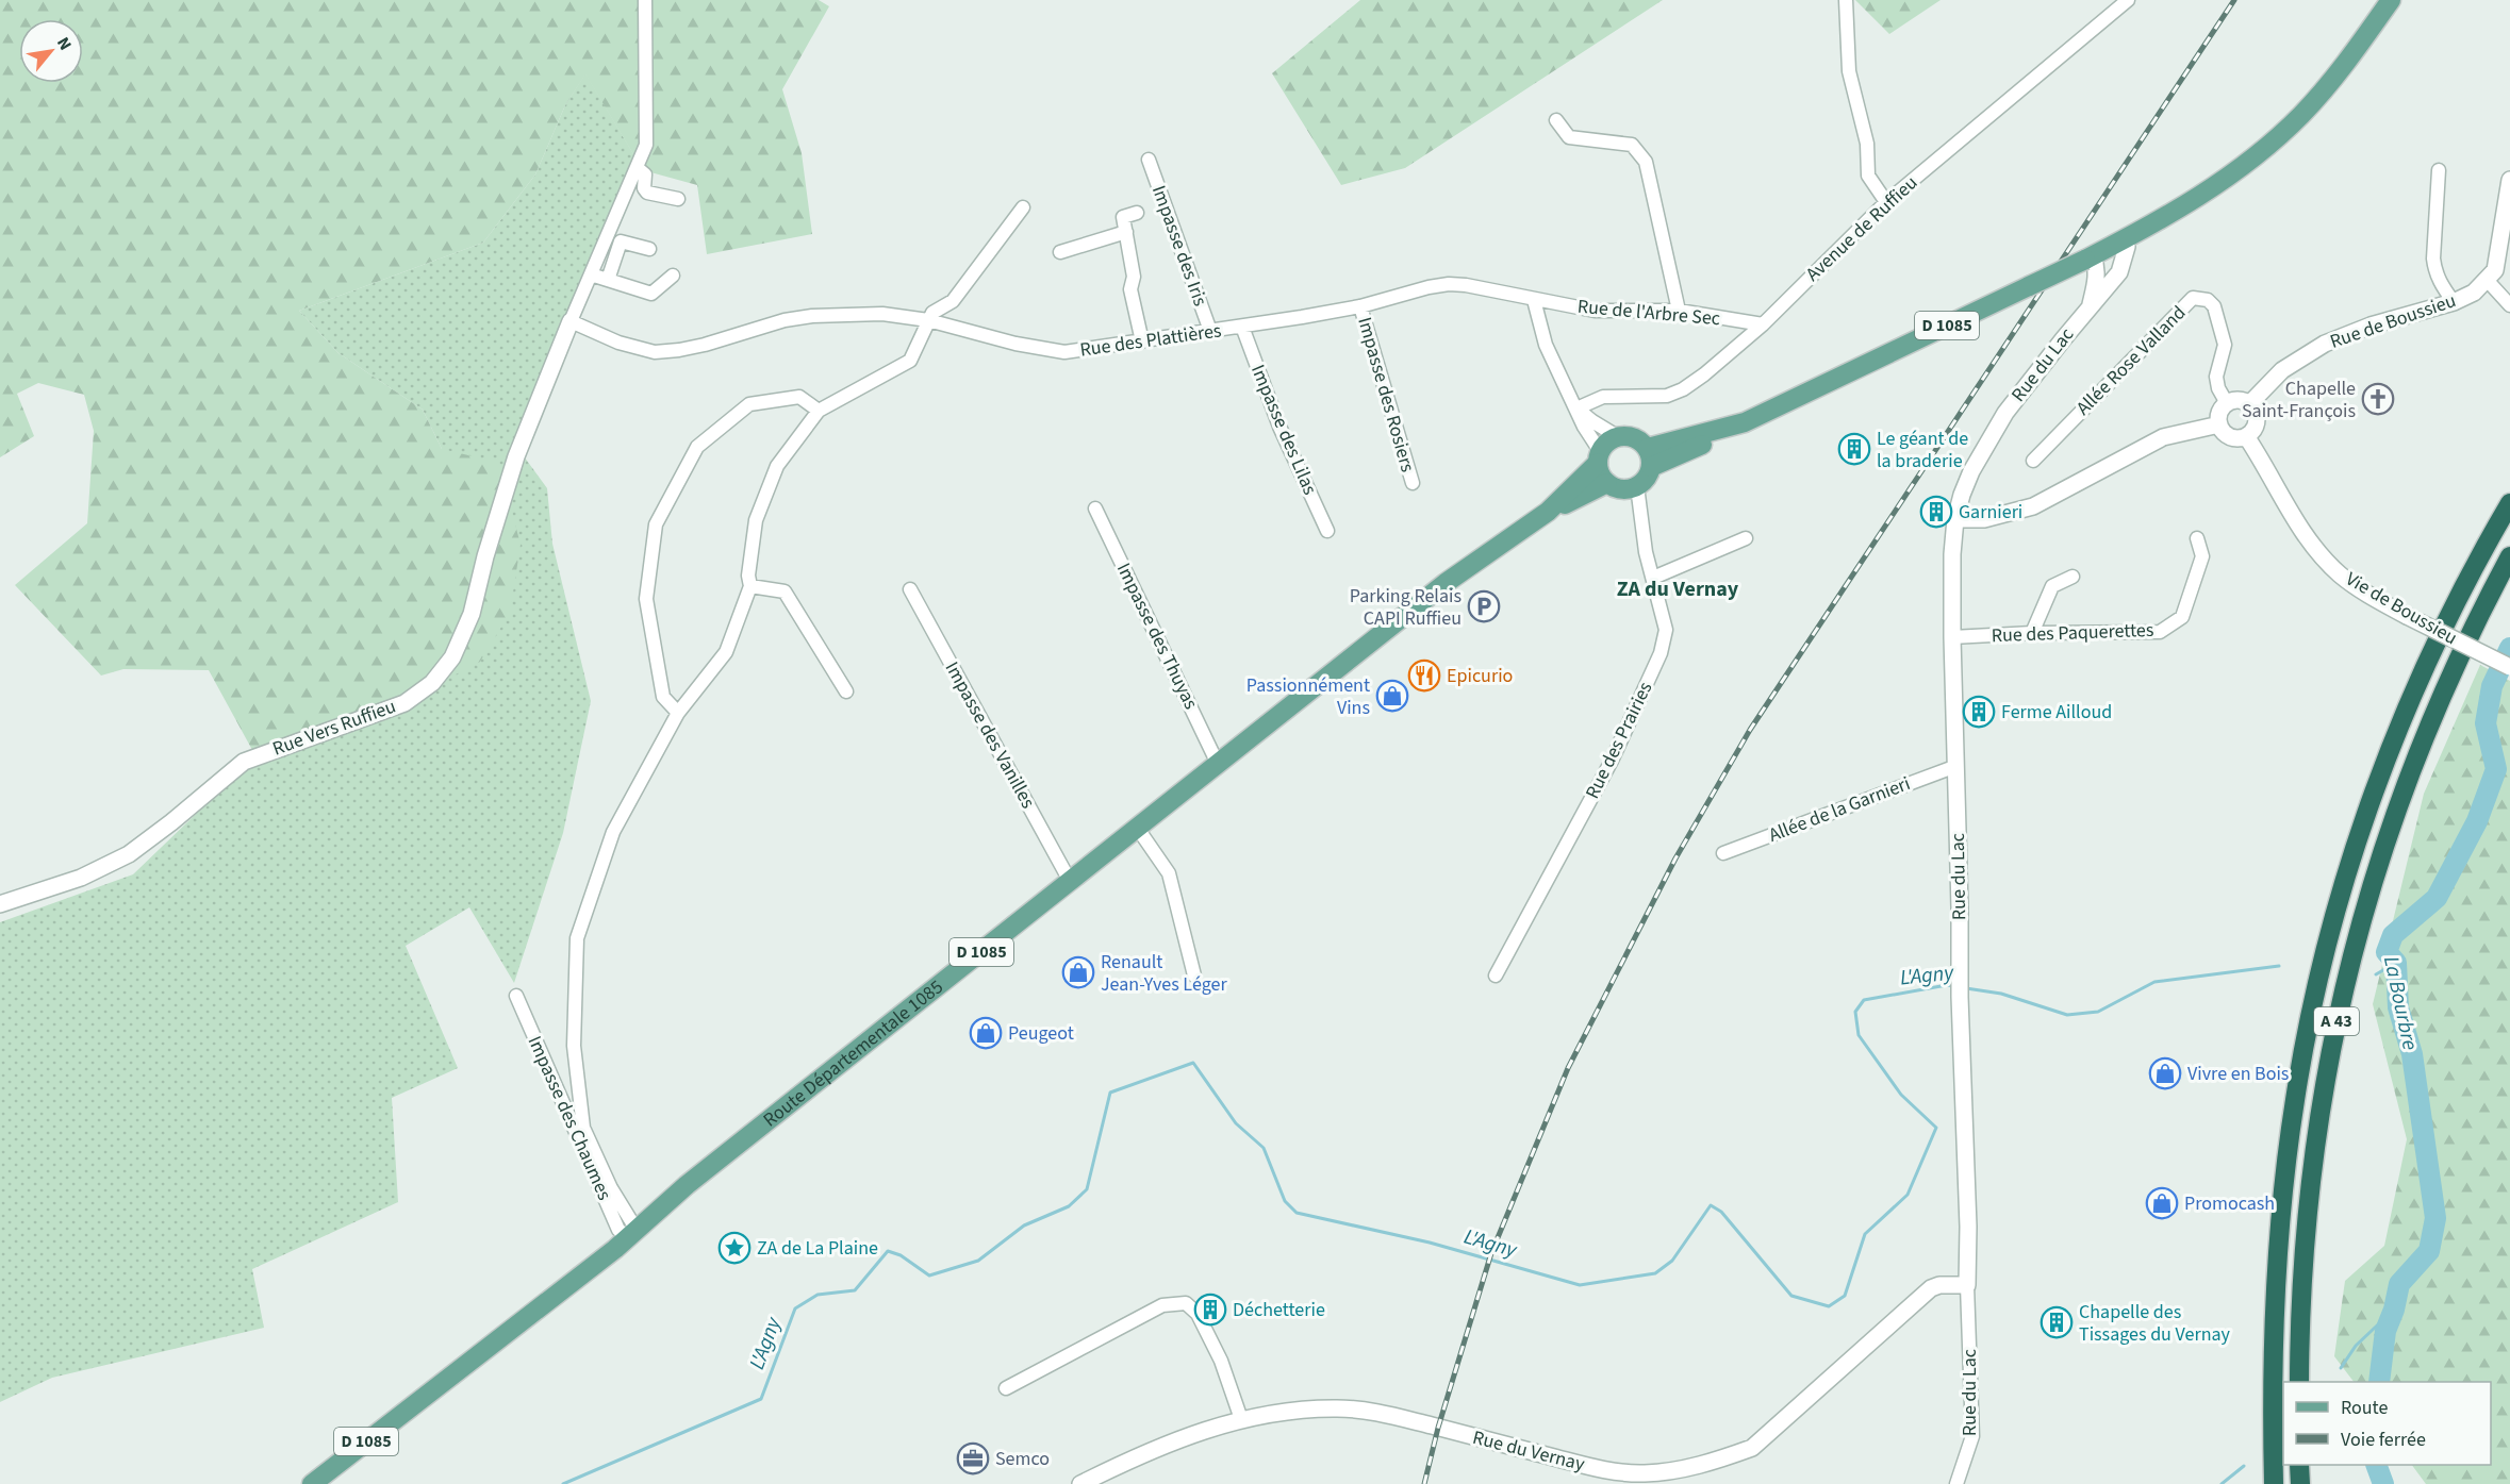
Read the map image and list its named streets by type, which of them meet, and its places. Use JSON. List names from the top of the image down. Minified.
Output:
{"streets":{"highway":["A 43"],"main road":["D 1085","Route Départementale 1085"],"street":["Avenue de Ruffieu","Impasse des Iris","Rue de l'Arbre Sec","Rue de Boussieu","Rue des Plattières","Allée Rose Valland","Rue du Lac","Impasse des Rosiers","Impasse des Lilas","Vie de Boussieu","Rue des Paquerettes","Impasse des Thuyas","Rue Vers Ruffieu","Impasse des Vanilles","Rue des Prairies","Allée de la Garnieri","Impasse des Chaumes","Rue du Vernay"]},"crossings":[["Avenue de Ruffieu","Rue de l'Arbre Sec"],["Impasse des Iris","Rue des Plattières"],["Rue de l'Arbre Sec","Rue des Plattières"],["Rue de Boussieu","Allée Rose Valland"],["Rue de Boussieu","Vie de Boussieu"],["D 1085","Rue du Lac"],["D 1085","Rue des Prairies"],["D 1085","Route Départementale 1085"],["Rue des Plattières","Impasse des Rosiers"],["Rue des Plattières","Impasse des Lilas"],["Rue des Plattières","Rue Vers Ruffieu"],["Allée Rose Valland","Vie de Boussieu"],["Rue du Lac","Rue des Paquerettes"],["Rue du Lac","Allée de la Garnieri"],["Rue du Lac","Rue du Vernay"],["Impasse des Thuyas","Route Départementale 1085"],["Impasse des Vanilles","Route Départementale 1085"],["Route Départementale 1085","Impasse des Chaumes"]],"districts":["ZA du Vernay"],"water":["L'Agny","La Bourbre"],"places":{"church":["Chapelle Saint-François"],"building":["Le géant de la braderie","Garnieri","Ferme Ailloud","Déchetterie","Chapelle des Tissages du Vernay"],"parking":["Parking Relais CAPI Ruffieu"],"restaurant":["Epicurio"],"shop":["Passionnément Vins","Renault Jean-Yves Léger","Peugeot","Vivre en Bois","Promocash"],"place":["ZA de La Plaine"],"office":["Semco"]},"legend":["Route","Voie ferrée"],"north":"top right"}
